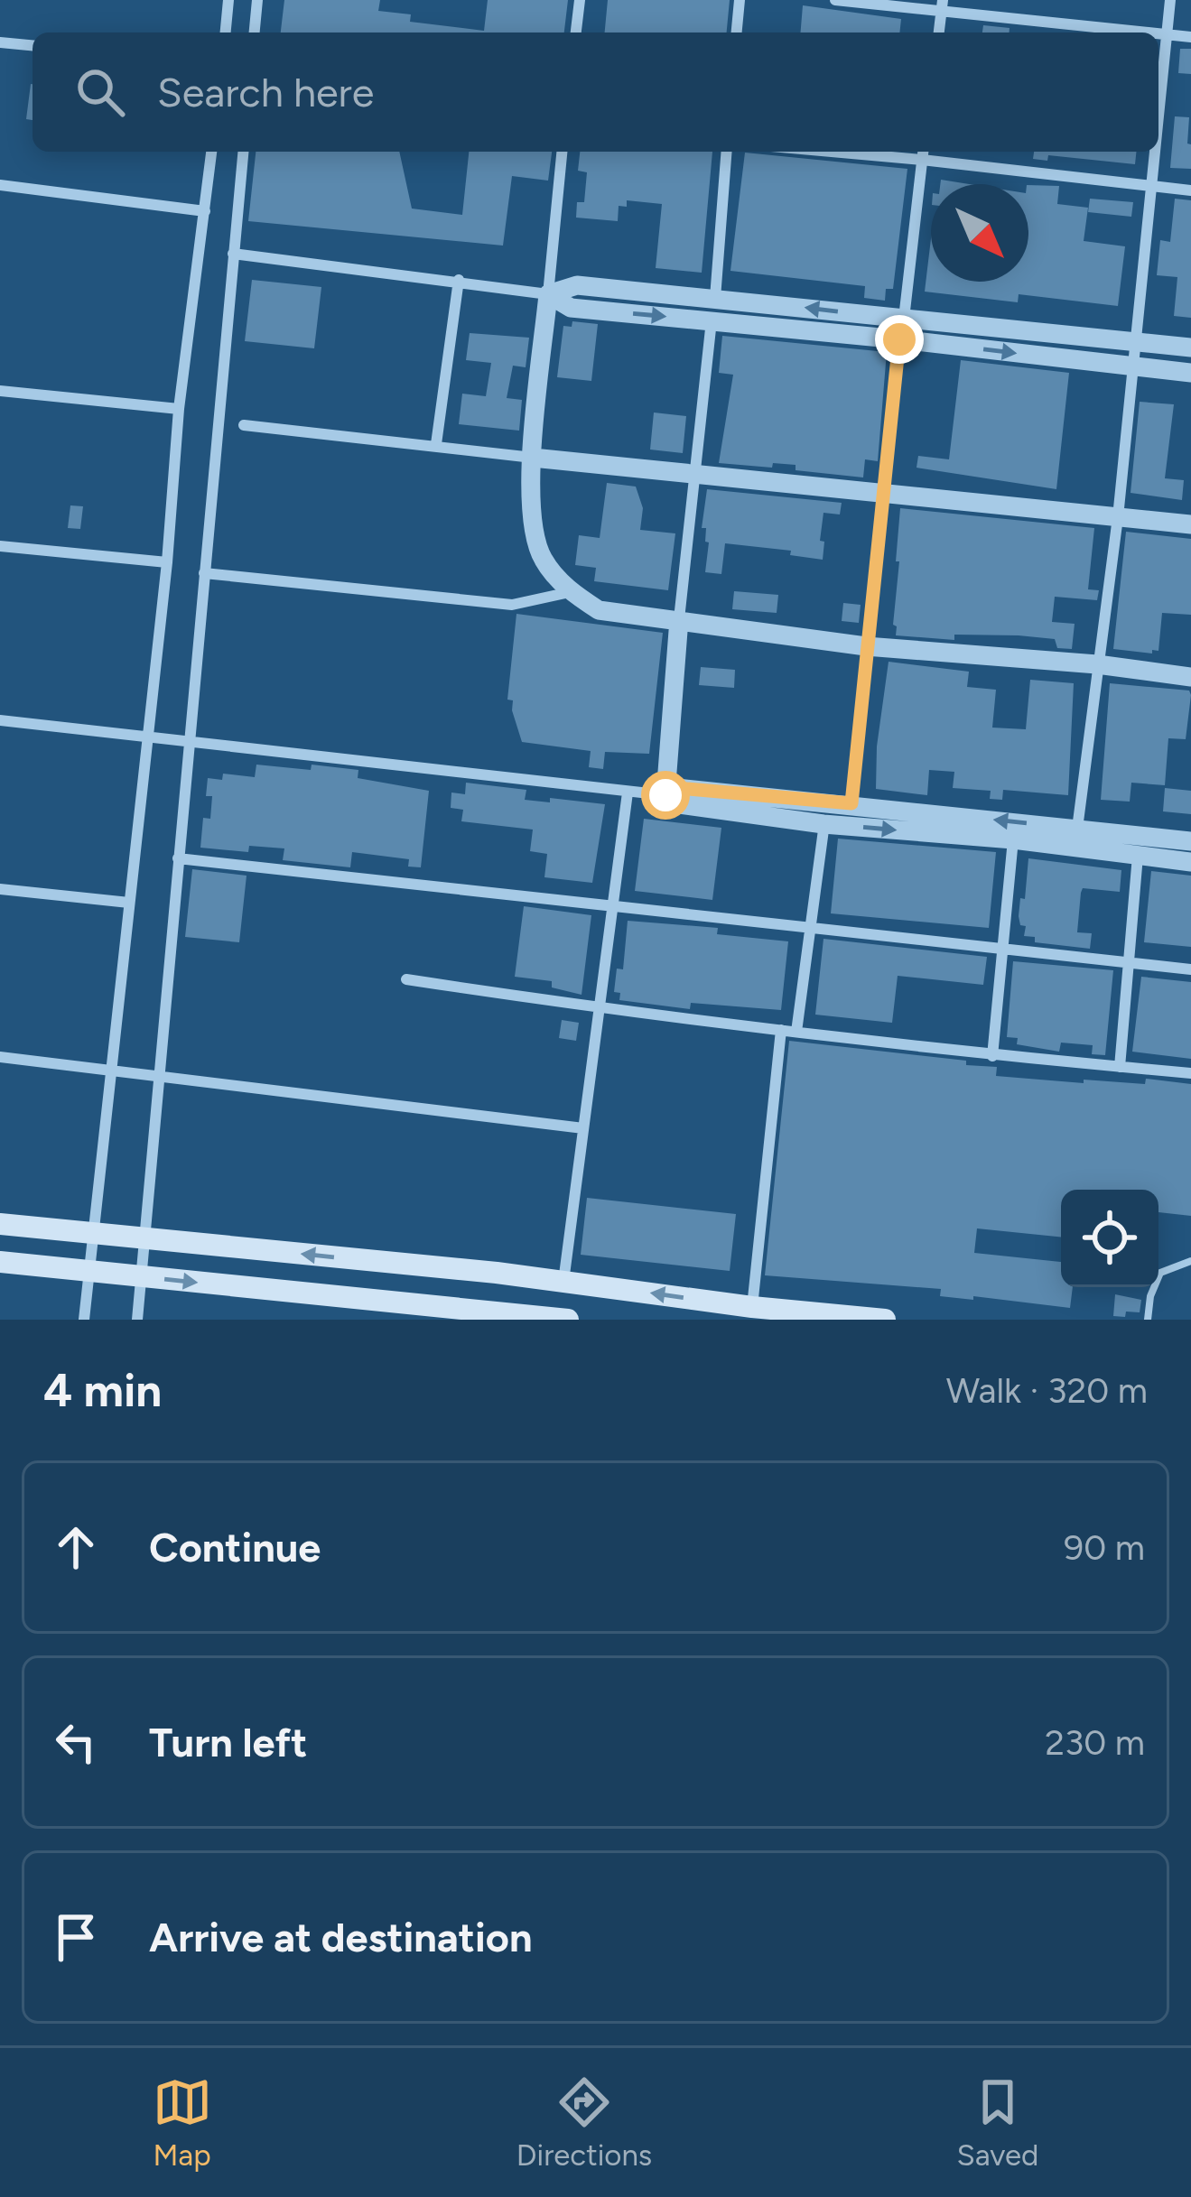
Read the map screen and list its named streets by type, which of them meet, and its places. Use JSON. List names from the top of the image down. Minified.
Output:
{"north":"bottom right","page":{"search":"Search here","heading":["4 min","Walk · 320 m"],"list":[["Continue","90 m"],["Turn left","230 m"],"Arrive at destination"],"nav":["Map","Directions","Saved"]}}
